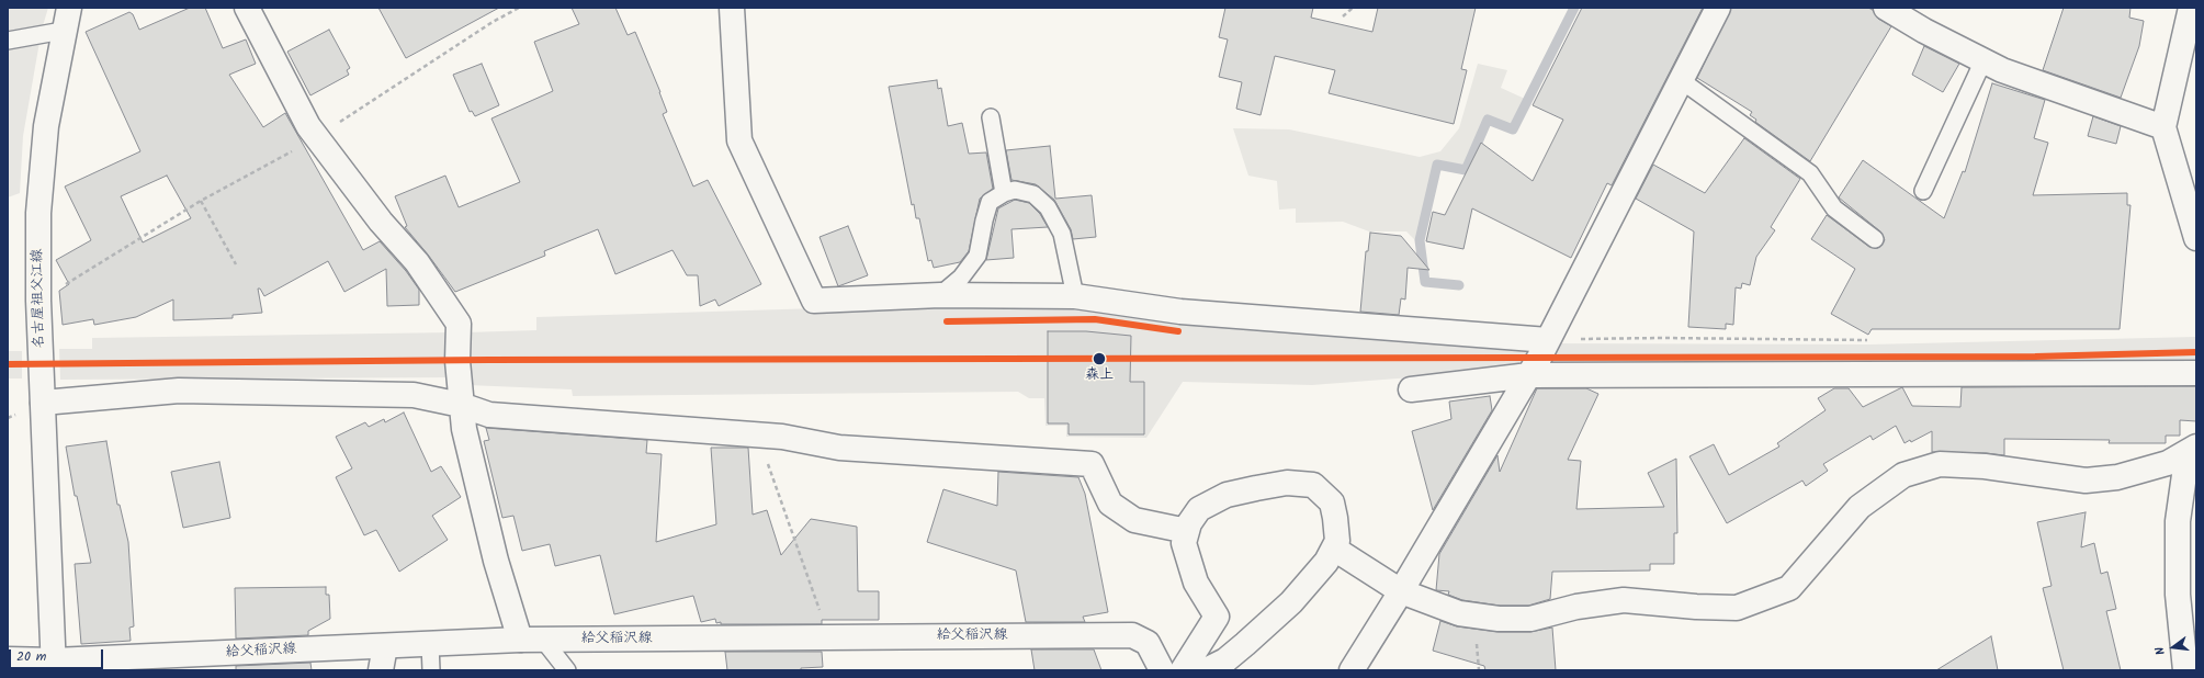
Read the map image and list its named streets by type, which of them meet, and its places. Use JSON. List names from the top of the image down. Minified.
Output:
{"streets":{"street":["名古屋祖父江線","給父稲沢線"]},"crossings":[["名古屋祖父江線","給父稲沢線"]],"places":["森上"],"scale_bar":"20 m","north":"left"}
